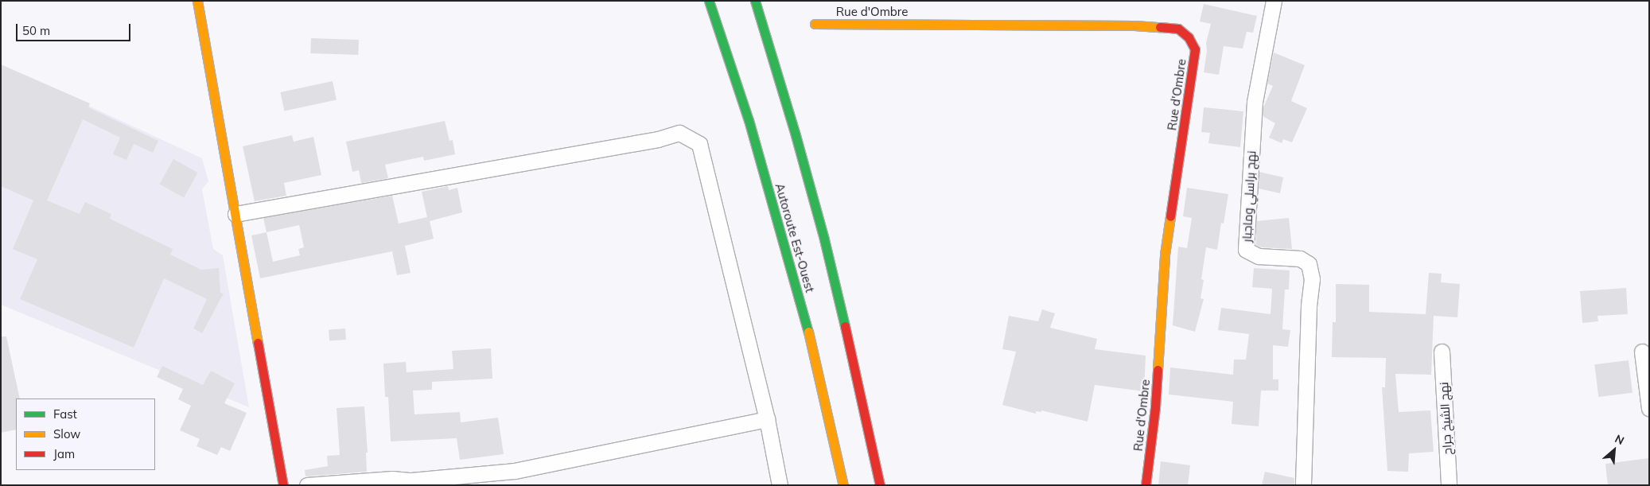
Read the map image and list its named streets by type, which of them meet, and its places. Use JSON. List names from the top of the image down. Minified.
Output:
{"streets":{"main road":["Rue d'Ombre","Autoroute Est-Ouest"],"street":["نهج براسلي وماجبار","نهج الشيخ جراح"]},"legend":["Fast","Slow","Jam"],"scale_bar":"50 m","north":"top right"}
